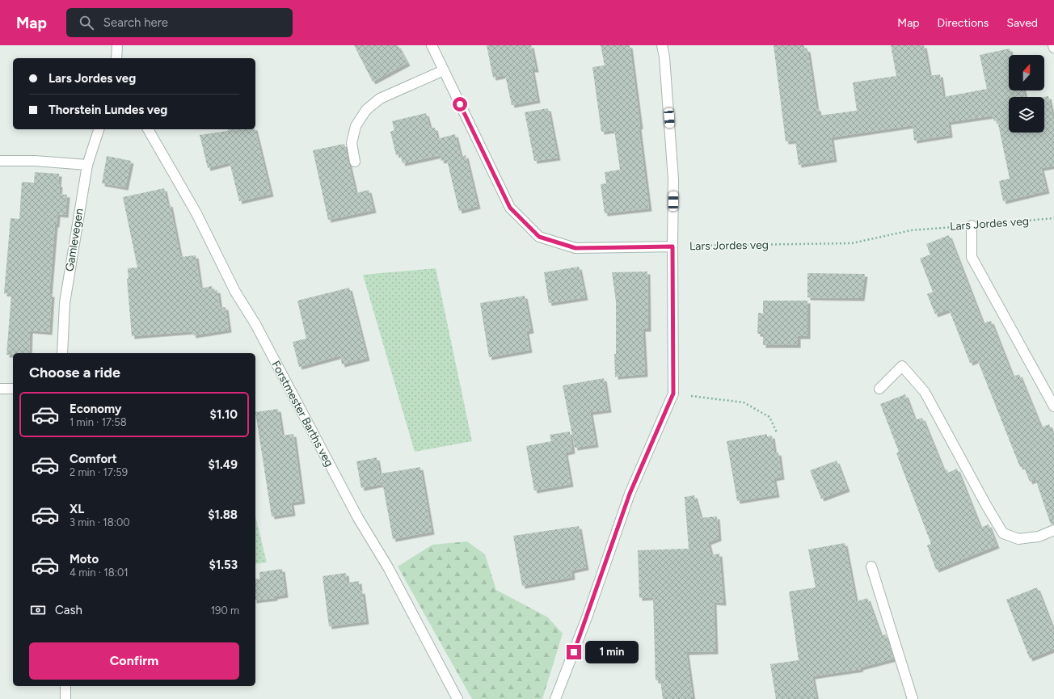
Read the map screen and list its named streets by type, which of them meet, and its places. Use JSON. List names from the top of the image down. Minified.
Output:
{"streets":{"street":["Gamlevegen","Forstmester Barths veg"],"path":["Lars Jordes veg"]},"north":"top","page":{"header":"Map","search":"Search here","nav":["Map","Directions","Saved"],"banner":["Lars Jordes veg","Thorstein Lundes veg"],"heading":"Choose a ride","list":[{"name":"Economy","note":"1 min · 17:58","value":"$1.10"},{"name":"Comfort","note":"2 min · 17:59","value":"$1.49"},{"name":"XL","note":"3 min · 18:00","value":"$1.88"},{"name":"Moto","note":"4 min · 18:01","value":"$1.53"}],"pay":["Cash","190 m"],"buttons":"Confirm","bubble":"1 min"}}
